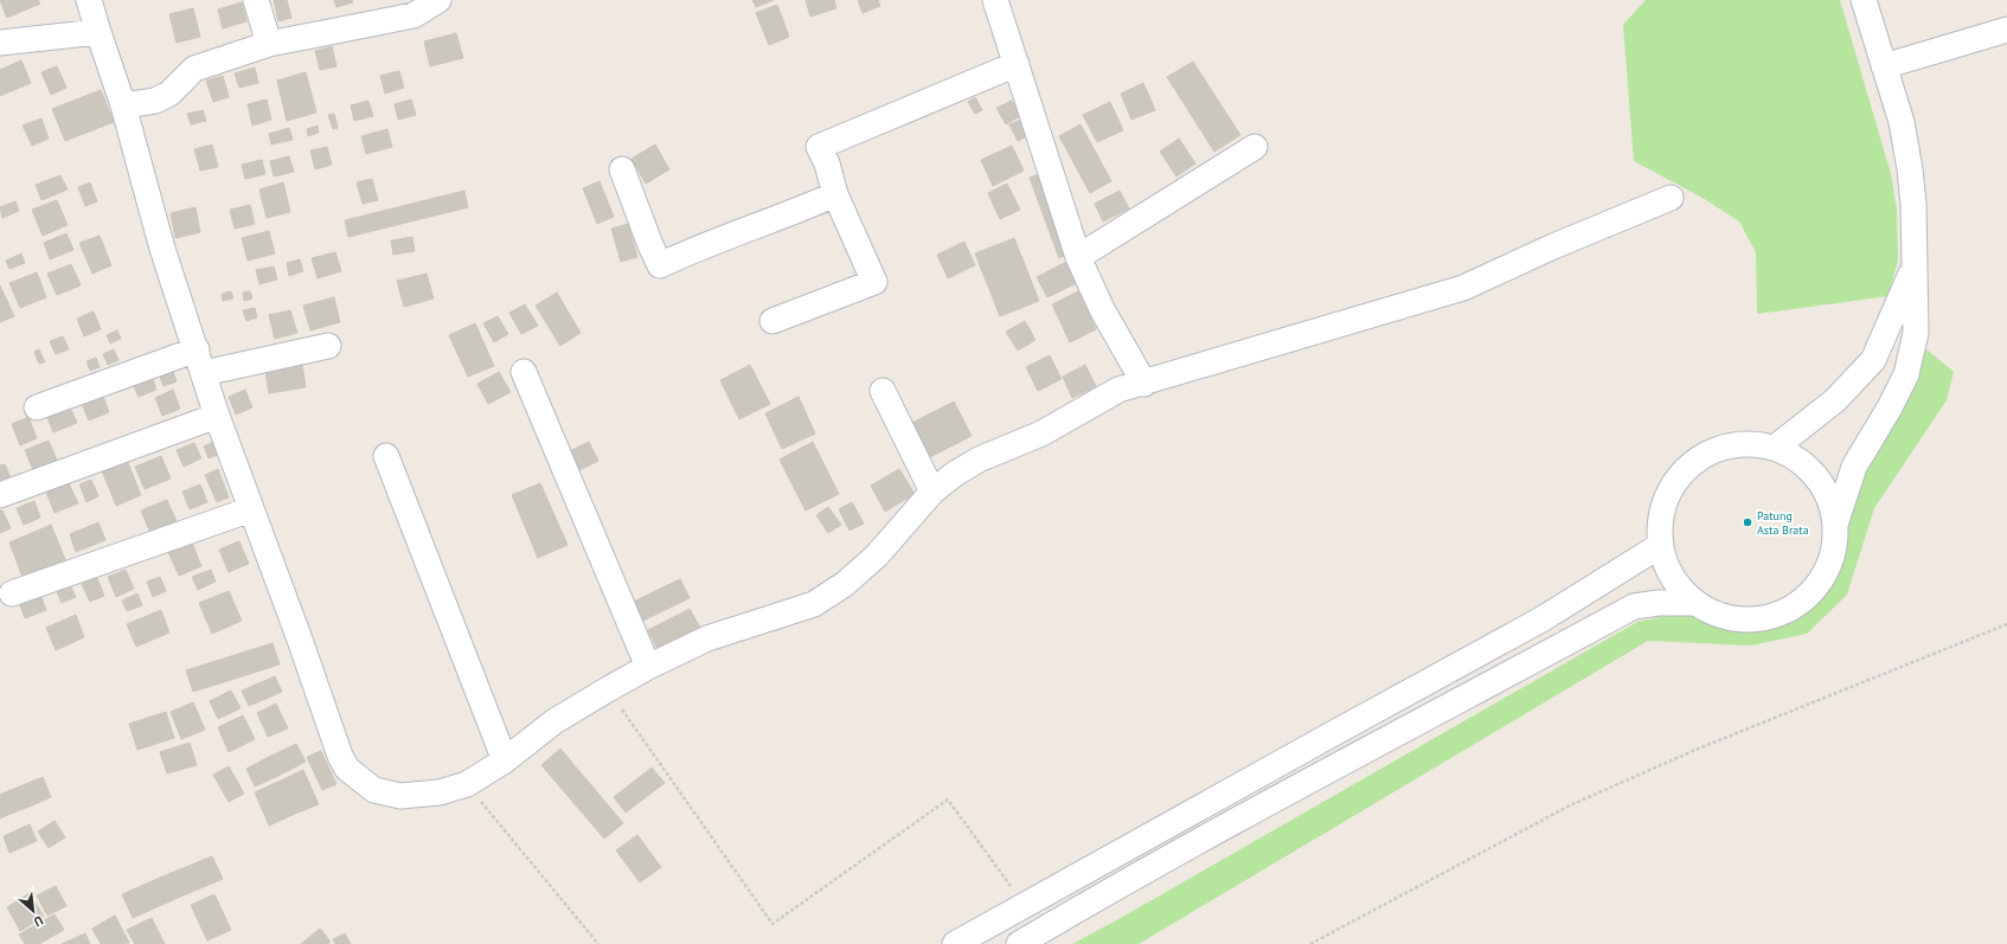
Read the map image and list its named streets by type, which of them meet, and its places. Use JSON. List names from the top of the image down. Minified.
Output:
{"places":["Patung Asta Brata"],"north":"bottom right"}
